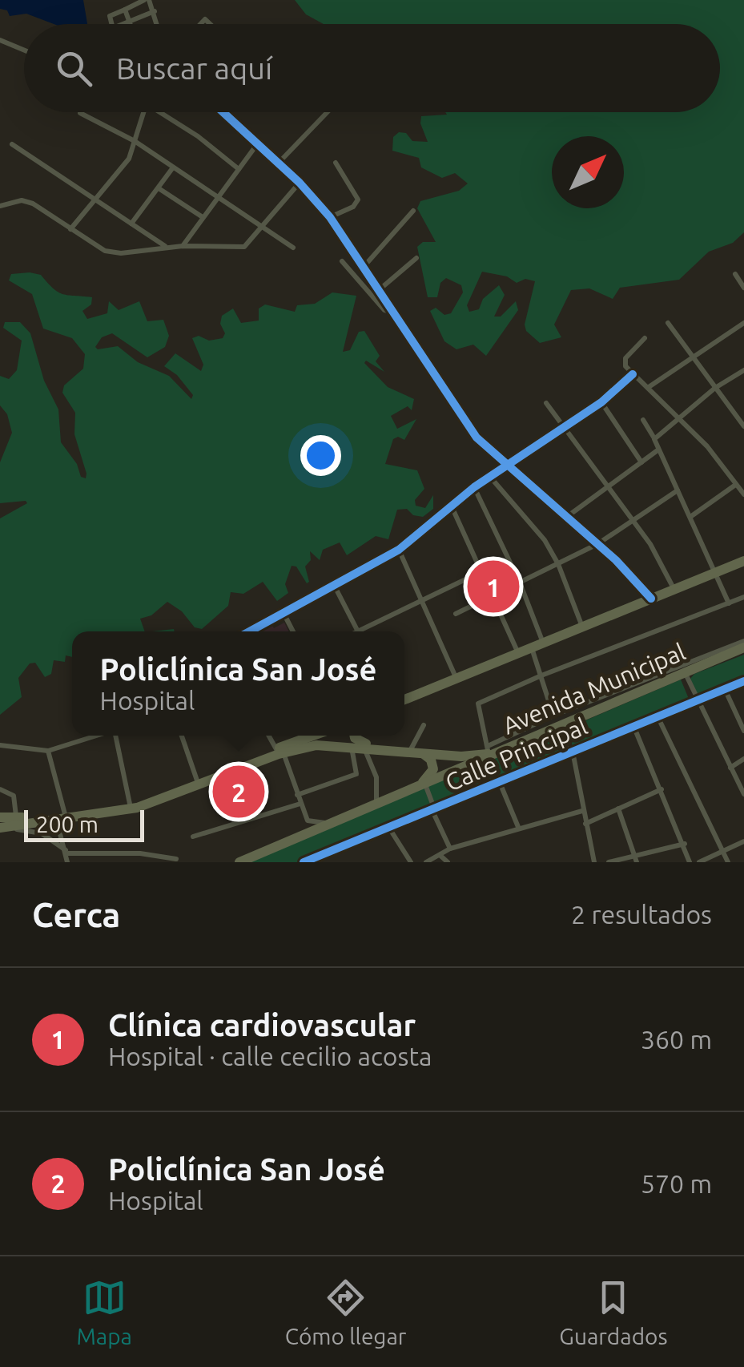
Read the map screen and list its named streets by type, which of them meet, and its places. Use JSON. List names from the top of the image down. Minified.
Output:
{"streets":{"highway":["Avenida Municipal"],"street":["Calle Principal"]},"scale_bar":"200 m","north":"top right","page":{"search":"Buscar aquí","pins":["1","2"],"popup":["Policlínica San José","Hospital"],"scale":"200 m","heading":["Cerca","2 resultados"],"list":[{"mark":"1","name":"Clínica cardiovascular","note":"Hospital · calle cecilio acosta","value":"360 m"},{"mark":"2","name":"Policlínica San José","note":"Hospital","value":"570 m"}],"nav":["Mapa","Cómo llegar","Guardados"]}}
